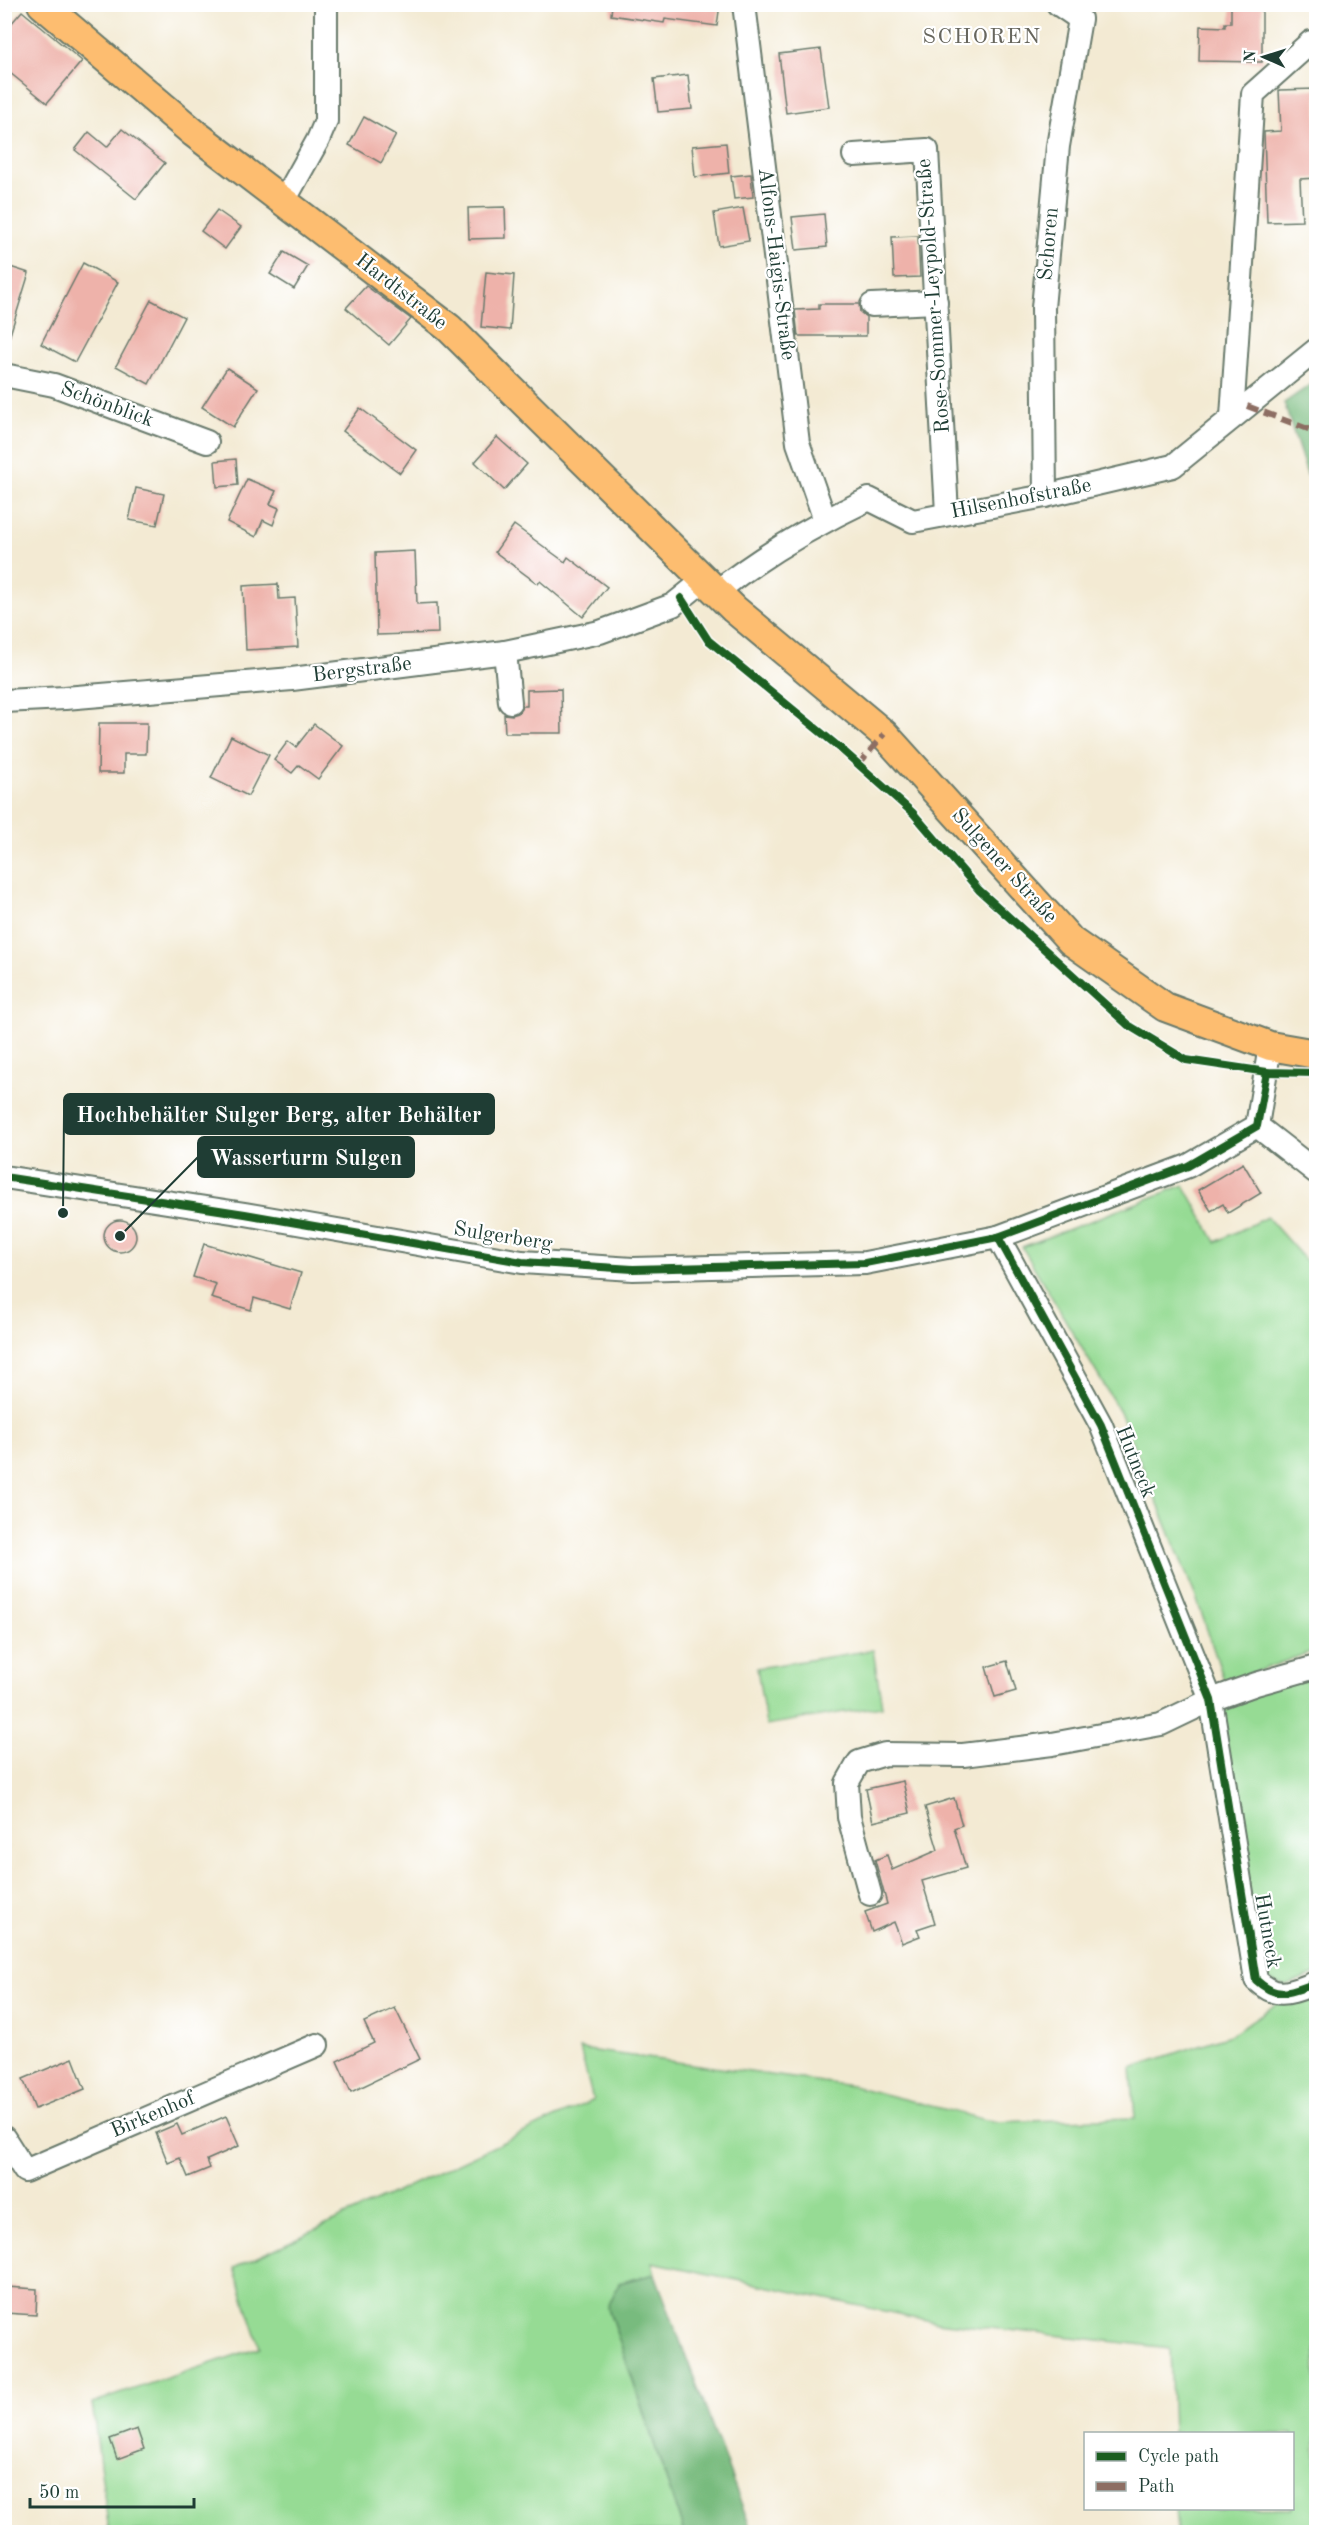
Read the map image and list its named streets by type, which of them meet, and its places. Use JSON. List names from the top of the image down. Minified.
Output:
{"streets":{"main road":["Hardtstraße","Sulgener Straße"],"street":["Schoren","Alfons-Haigis-Straße","Rose-Sommer-Leypold-Straße","Schönblick","Hilsenhofstraße","Bergstraße","Sulgerberg","Hutneck","Birkenhof"]},"crossings":[["Schoren","Hilsenhofstraße"],["Alfons-Haigis-Straße","Hilsenhofstraße"],["Hardtstraße","Hilsenhofstraße"],["Hardtstraße","Bergstraße"],["Hardtstraße","Sulgener Straße"],["Rose-Sommer-Leypold-Straße","Hilsenhofstraße"],["Hilsenhofstraße","Bergstraße"],["Hilsenhofstraße","Sulgener Straße"],["Bergstraße","Sulgener Straße"],["Sulgerberg","Hutneck"]],"districts":["SCHOREN"],"places":["Hochbehälter Sulger Berg, alter Behälter","Wasserturm Sulgen"],"legend":["Cycle path","Path"],"scale_bar":"50 m","north":"left"}
